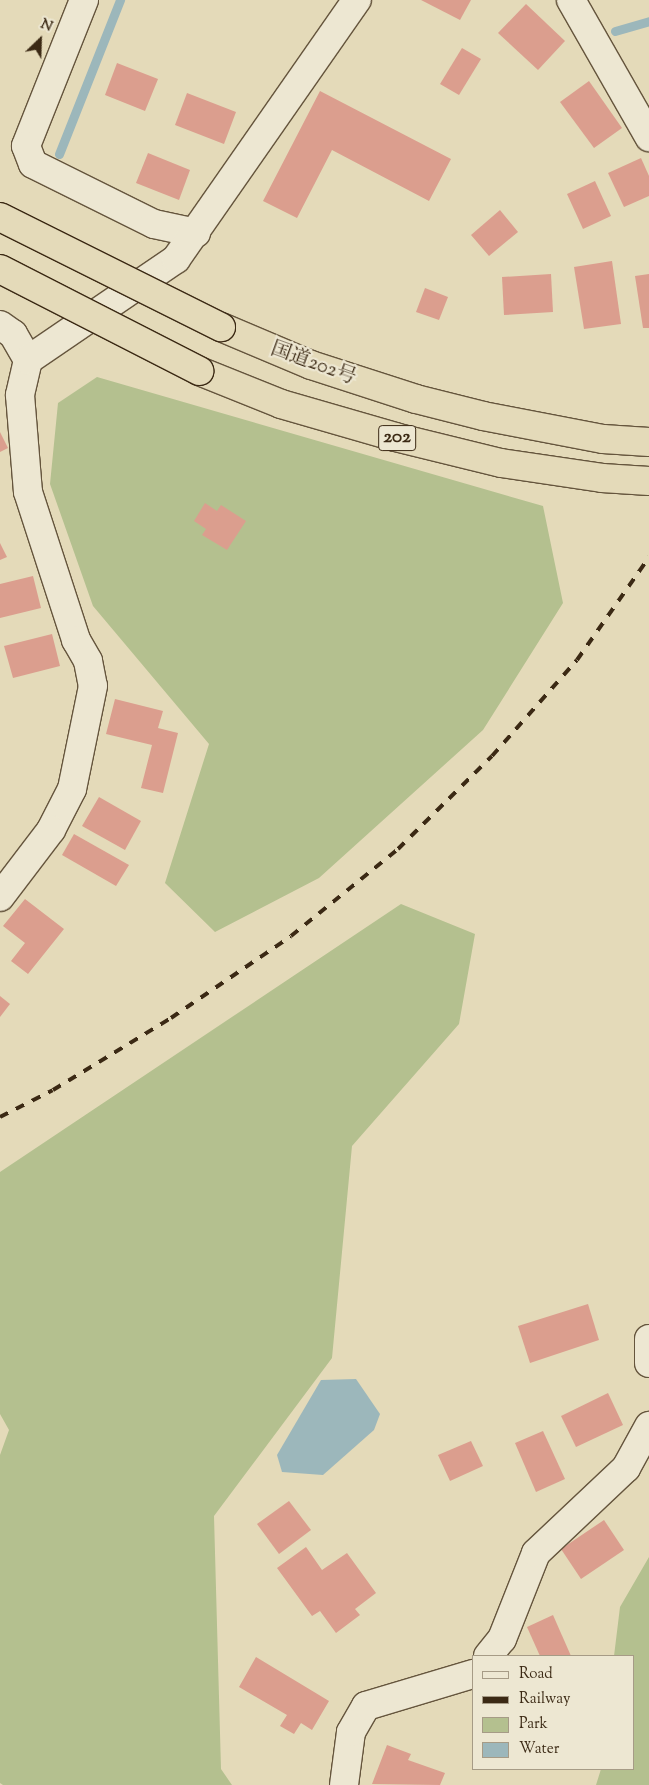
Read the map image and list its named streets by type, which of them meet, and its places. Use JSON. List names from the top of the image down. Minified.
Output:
{"streets":{"highway":["国道202号","202"]},"legend":["Road","Railway","Park","Water"],"north":"top right"}
